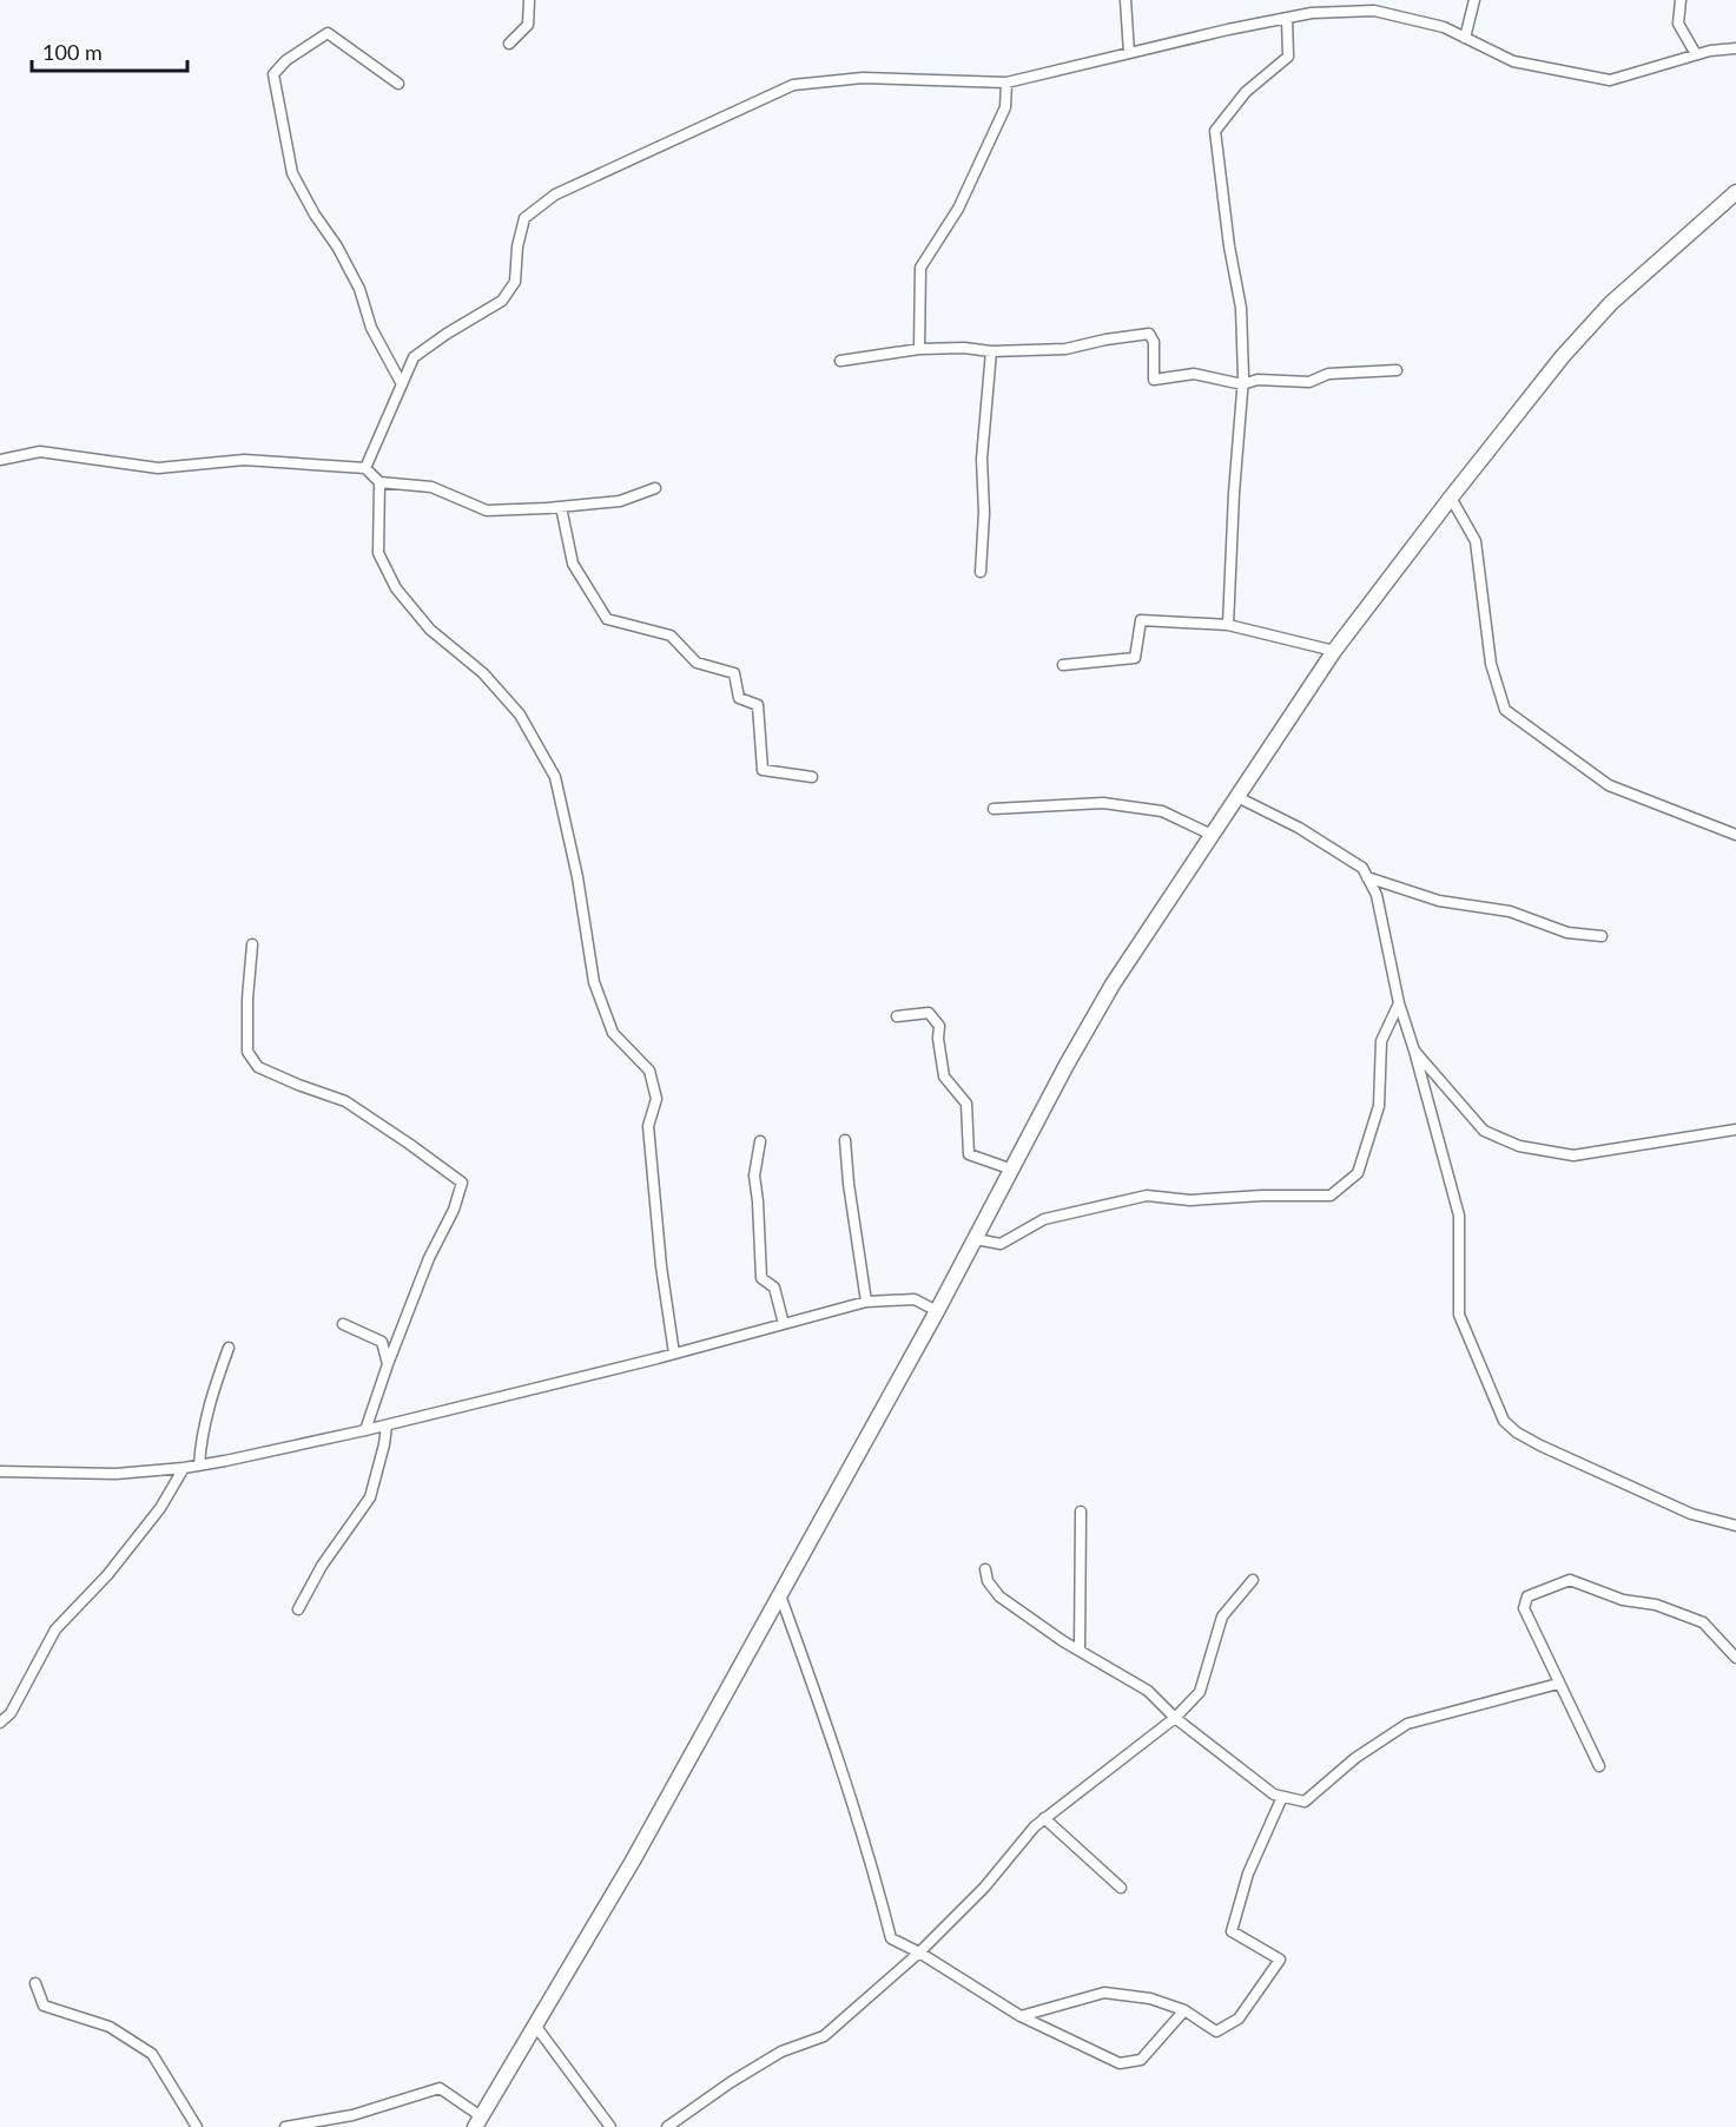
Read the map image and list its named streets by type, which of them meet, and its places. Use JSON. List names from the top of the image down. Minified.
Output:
{"scale_bar":"100 m"}
